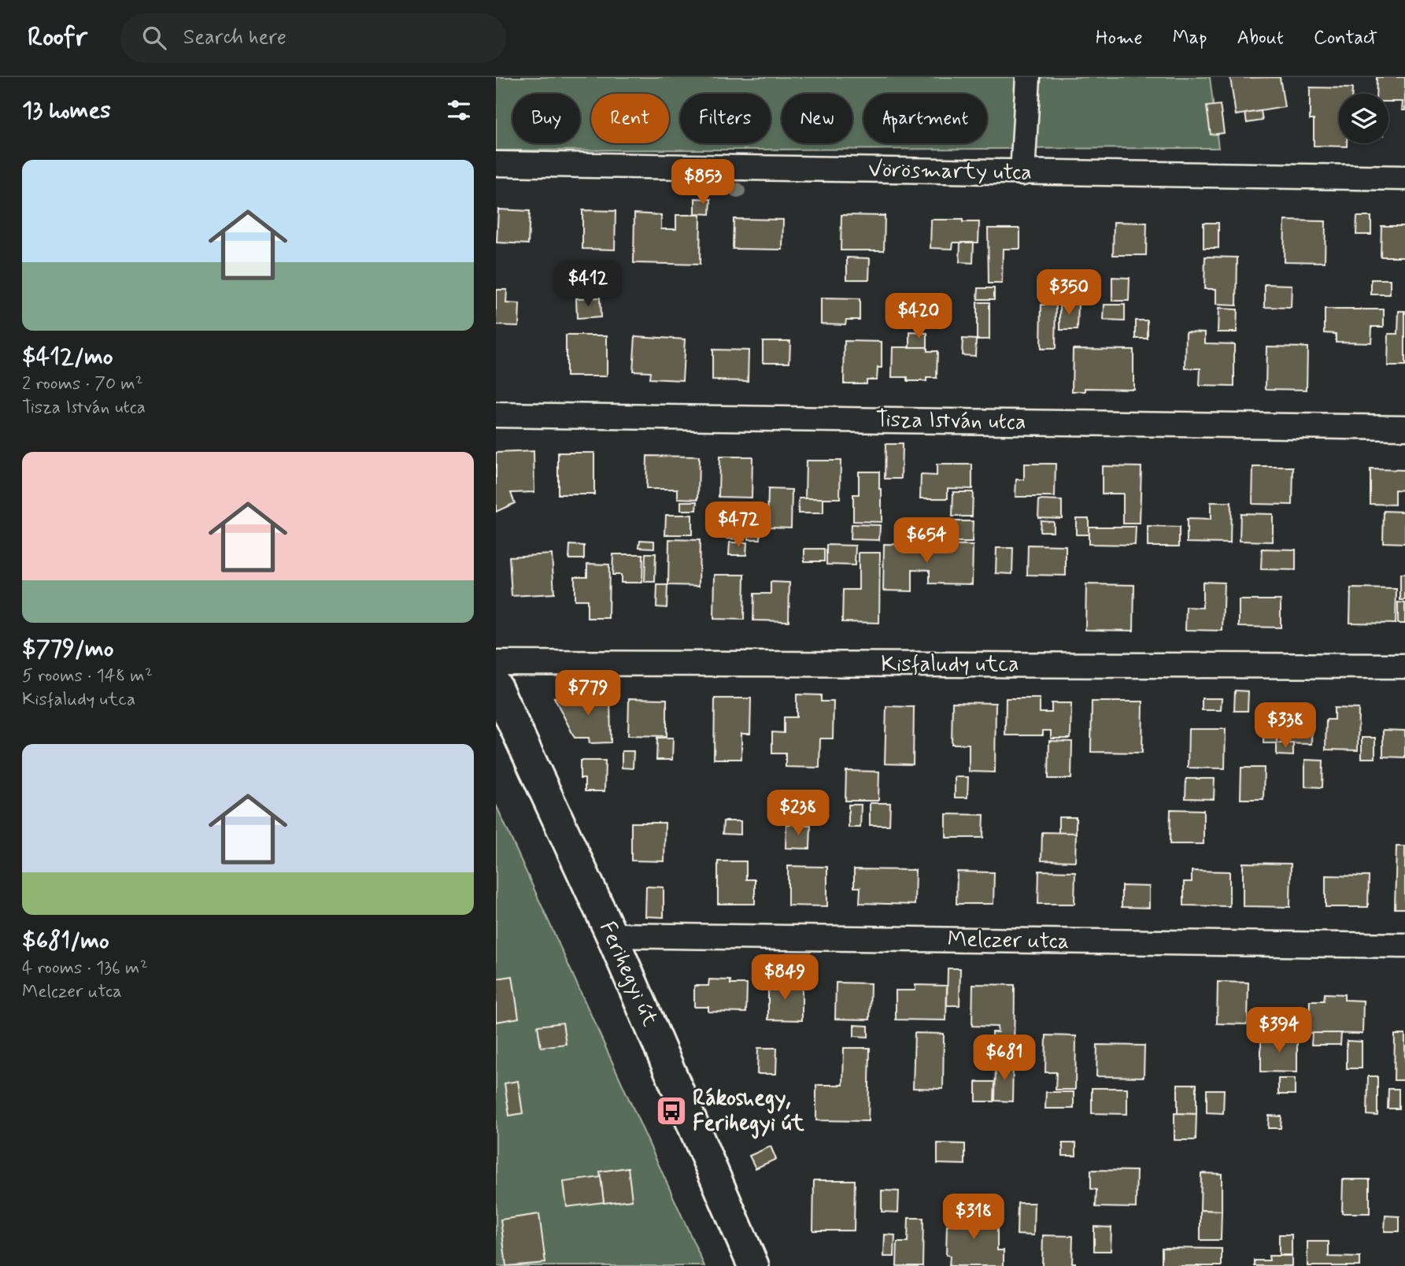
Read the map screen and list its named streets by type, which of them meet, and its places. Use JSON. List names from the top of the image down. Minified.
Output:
{"streets":{"main road":["Ferihegyi út"],"street":["Vörösmarty utca","Tisza István utca","Kisfaludy utca","Melczer utca"]},"crossings":[["Melczer utca","Ferihegyi út"]],"places":{"bus stop":["Rákoshegy, Ferihegyi út"]},"page":{"header":"Roofr","search":"Search here","nav":["Home","Map","About","Contact"],"heading":"13 homes","chip":["Buy","Rent","Filters","New","Apartment"],"list":[{"name":"$412/mo","note":"2 rooms · 70 m² · Tisza István utca"},{"name":"$779/mo","note":"5 rooms · 148 m² · Kisfaludy utca"},{"name":"$681/mo","note":"4 rooms · 136 m² · Melczer utca"}],"price":["$853","$412","$350","$420","$472","$654","$779","$338","$238","$849","$394","$681","$318"]}}
